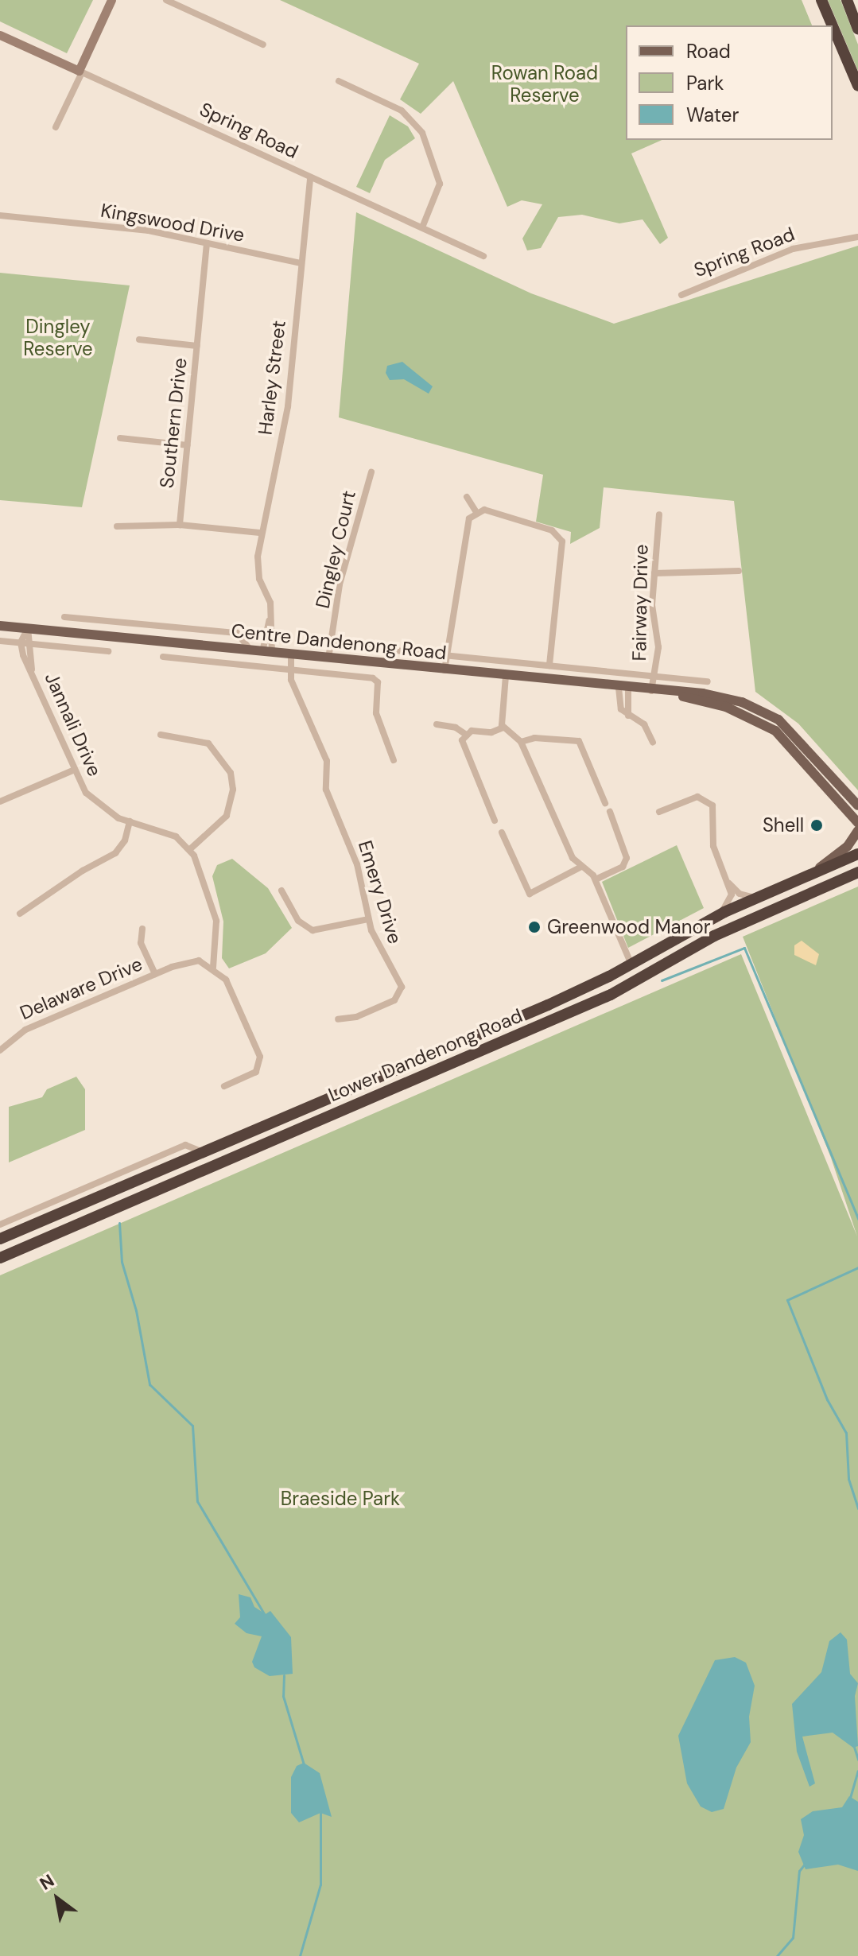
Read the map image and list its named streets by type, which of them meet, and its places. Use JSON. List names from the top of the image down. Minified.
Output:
{"streets":{"highway":["Lower Dandenong Road"],"main road":["Spring Road","Centre Dandenong Road"],"street":["Kingswood Drive","Harley Street","Southern Drive","Dingley Court","Fairway Drive","Jannali Drive","Emery Drive","Delaware Drive"]},"crossings":[["Spring Road","Harley Street"],["Kingswood Drive","Harley Street"],["Kingswood Drive","Southern Drive"],["Harley Street","Centre Dandenong Road"],["Dingley Court","Centre Dandenong Road"],["Fairway Drive","Centre Dandenong Road"],["Centre Dandenong Road","Jannali Drive"],["Centre Dandenong Road","Emery Drive"]],"parks":["Rowan Road Reserve","Dingley Reserve","Braeside Park"],"places":["Shell","Greenwood Manor"],"legend":["Road","Park","Water"],"north":"top left"}
